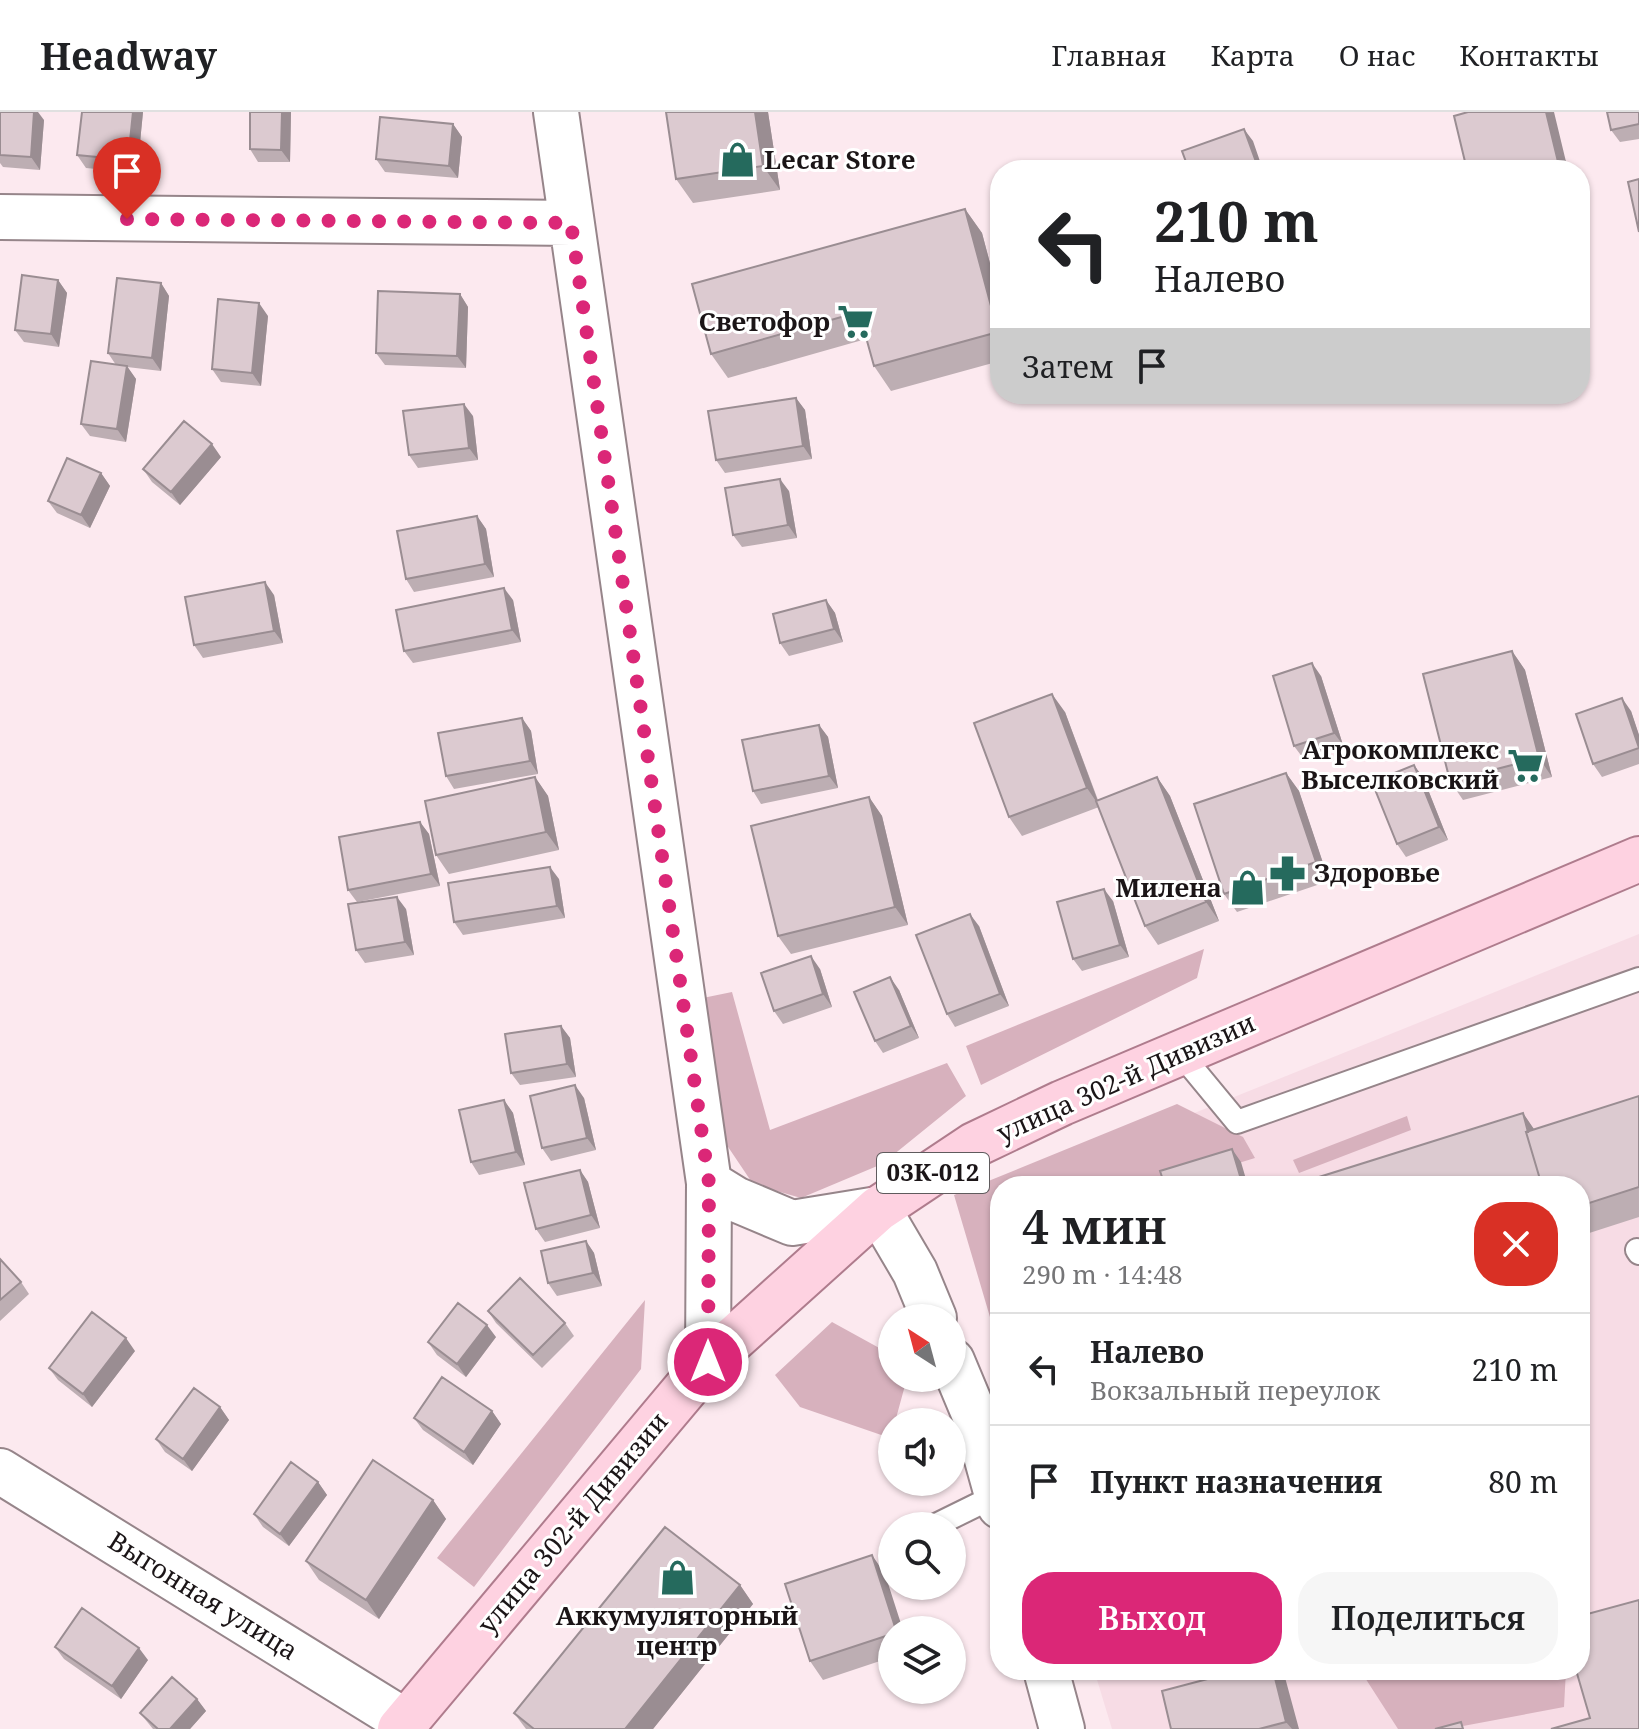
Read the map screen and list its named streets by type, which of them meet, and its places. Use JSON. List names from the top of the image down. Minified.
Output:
{"streets":{"main road":["улица 302-й Дивизии","03К-012"],"street":["Выгонная улица"]},"crossings":[["улица 302-й Дивизии","Выгонная улица"]],"places":{"shop":["Lecar Store","Милена","Аккумуляторный центр"],"supermarket":["Светофор","Агрокомплекс Выселковский"],"pharmacy":["Здоровье"]},"north":"top left","page":{"header":"Headway","nav":["Главная","Карта","О нас","Контакты"],"turn":["210 m","Налево"],"then":"Затем","heading":["4 мин","290 m · 14:48"],"list":[{"name":"Налево","note":"Вокзальный переулок","value":"210 m"},{"name":"Пункт назначения","value":"80 m"}],"buttons":["Выход","Поделиться"]}}
